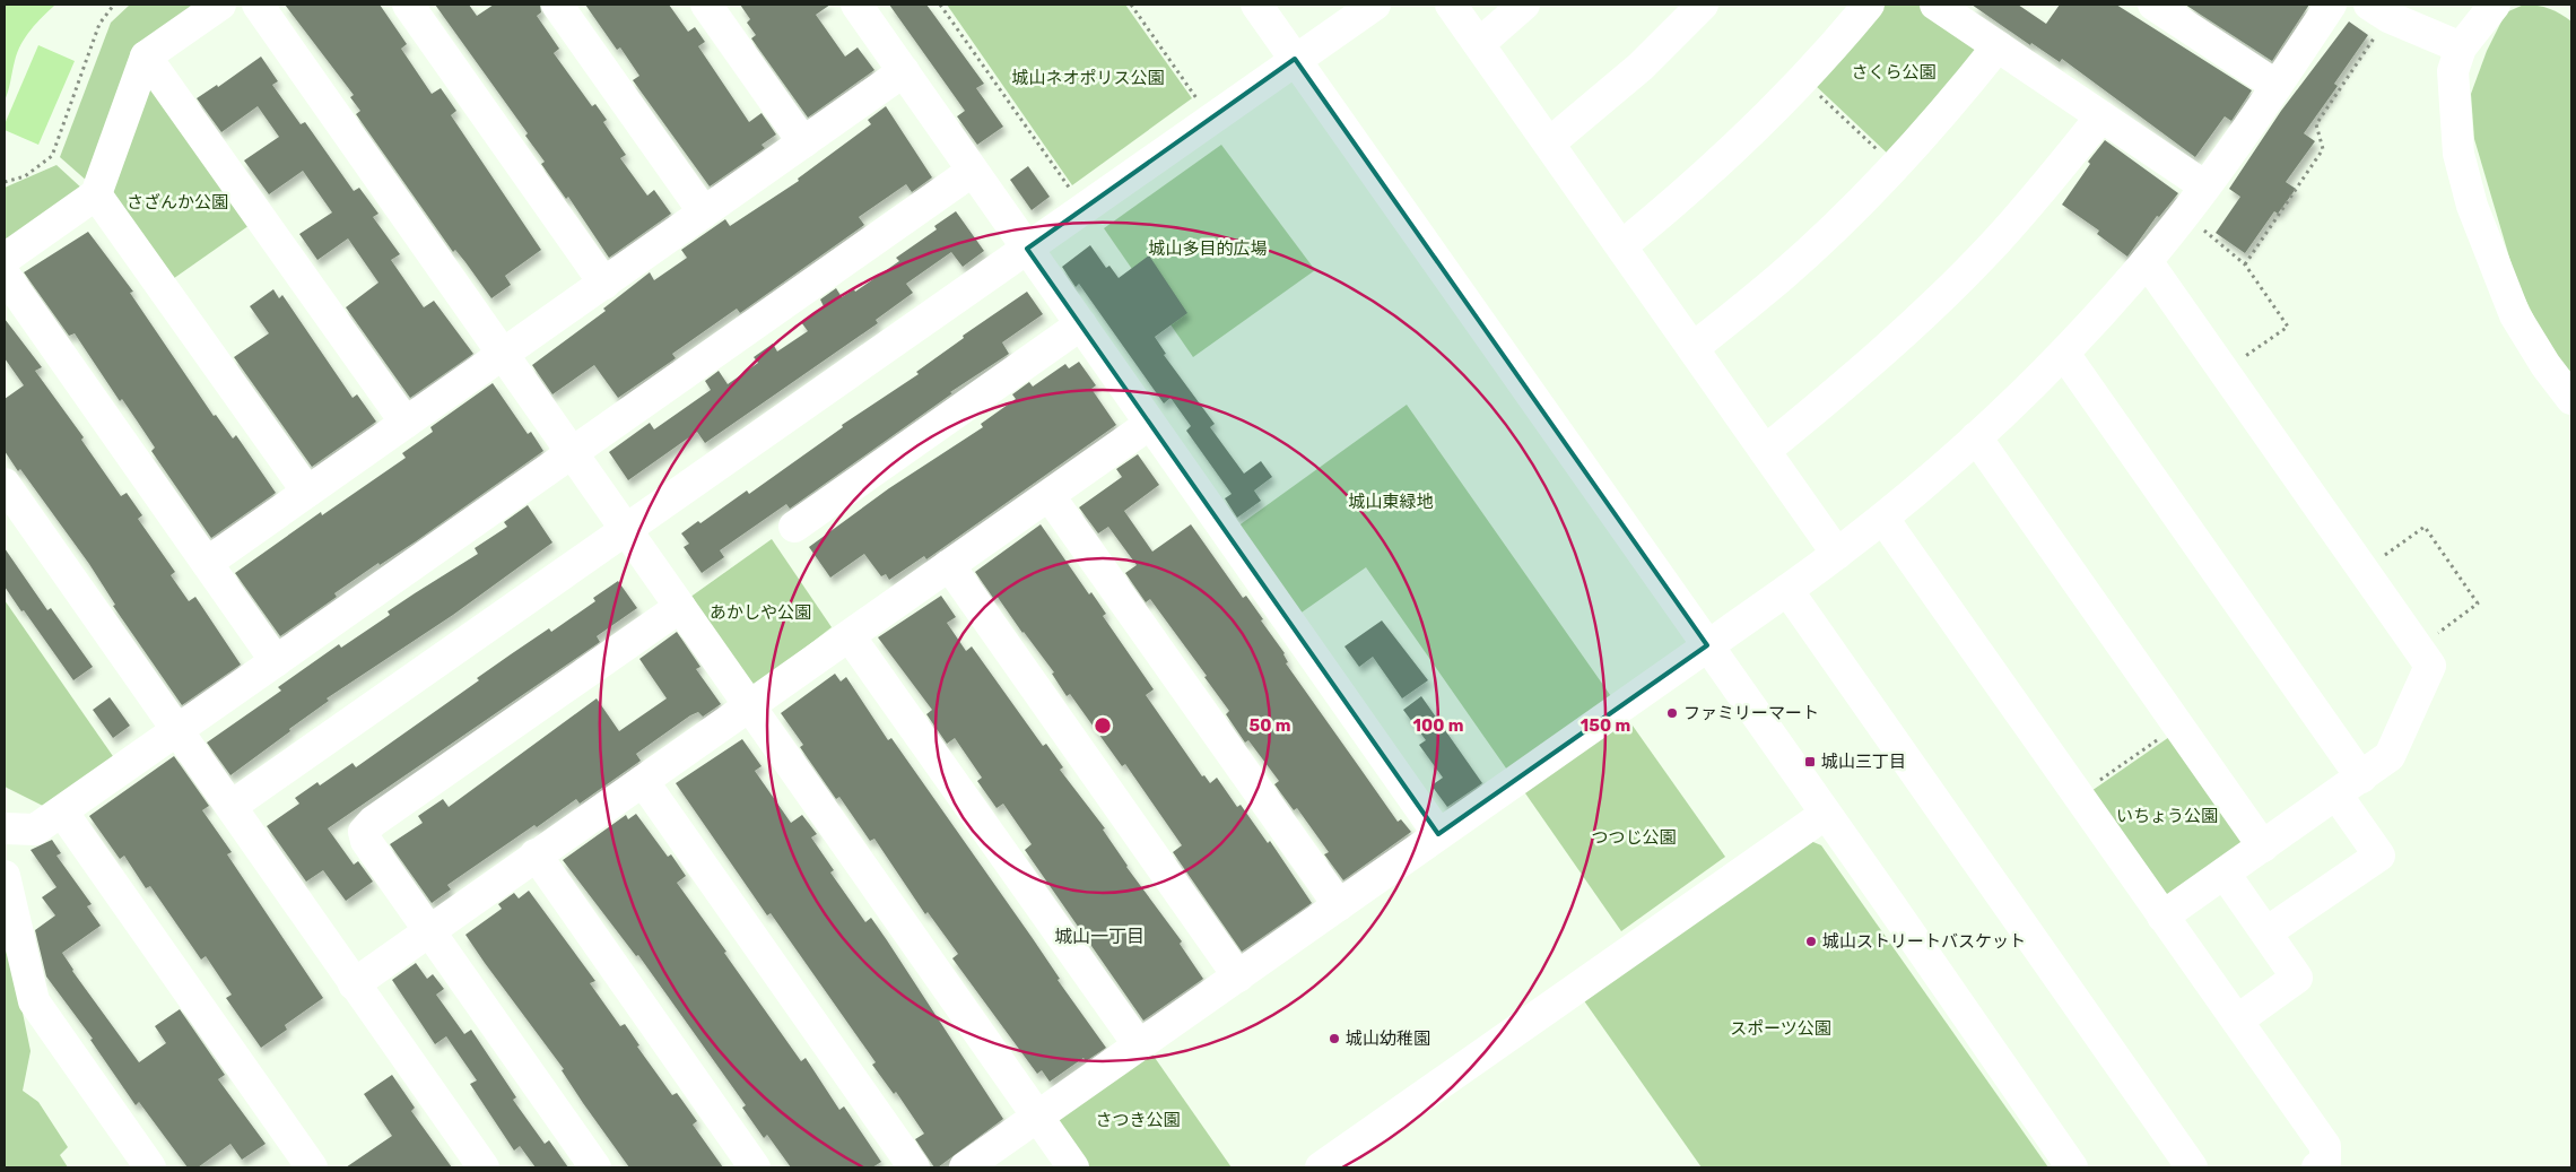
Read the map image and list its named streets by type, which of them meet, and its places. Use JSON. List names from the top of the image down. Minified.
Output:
{"districts":["城山一丁目"],"parks":["さくら公園","城山ネオポリス公園","さざんか公園","城山多目的広場","城山東緑地","あかしや公園","いちょう公園","つつじ公園","スポーツ公園","さつき公園"],"places":{"other":["ファミリーマート","城山ストリートバスケット","城山幼稚園"],"transit":["城山三丁目"]},"rings":["50 m","100 m","150 m"]}
